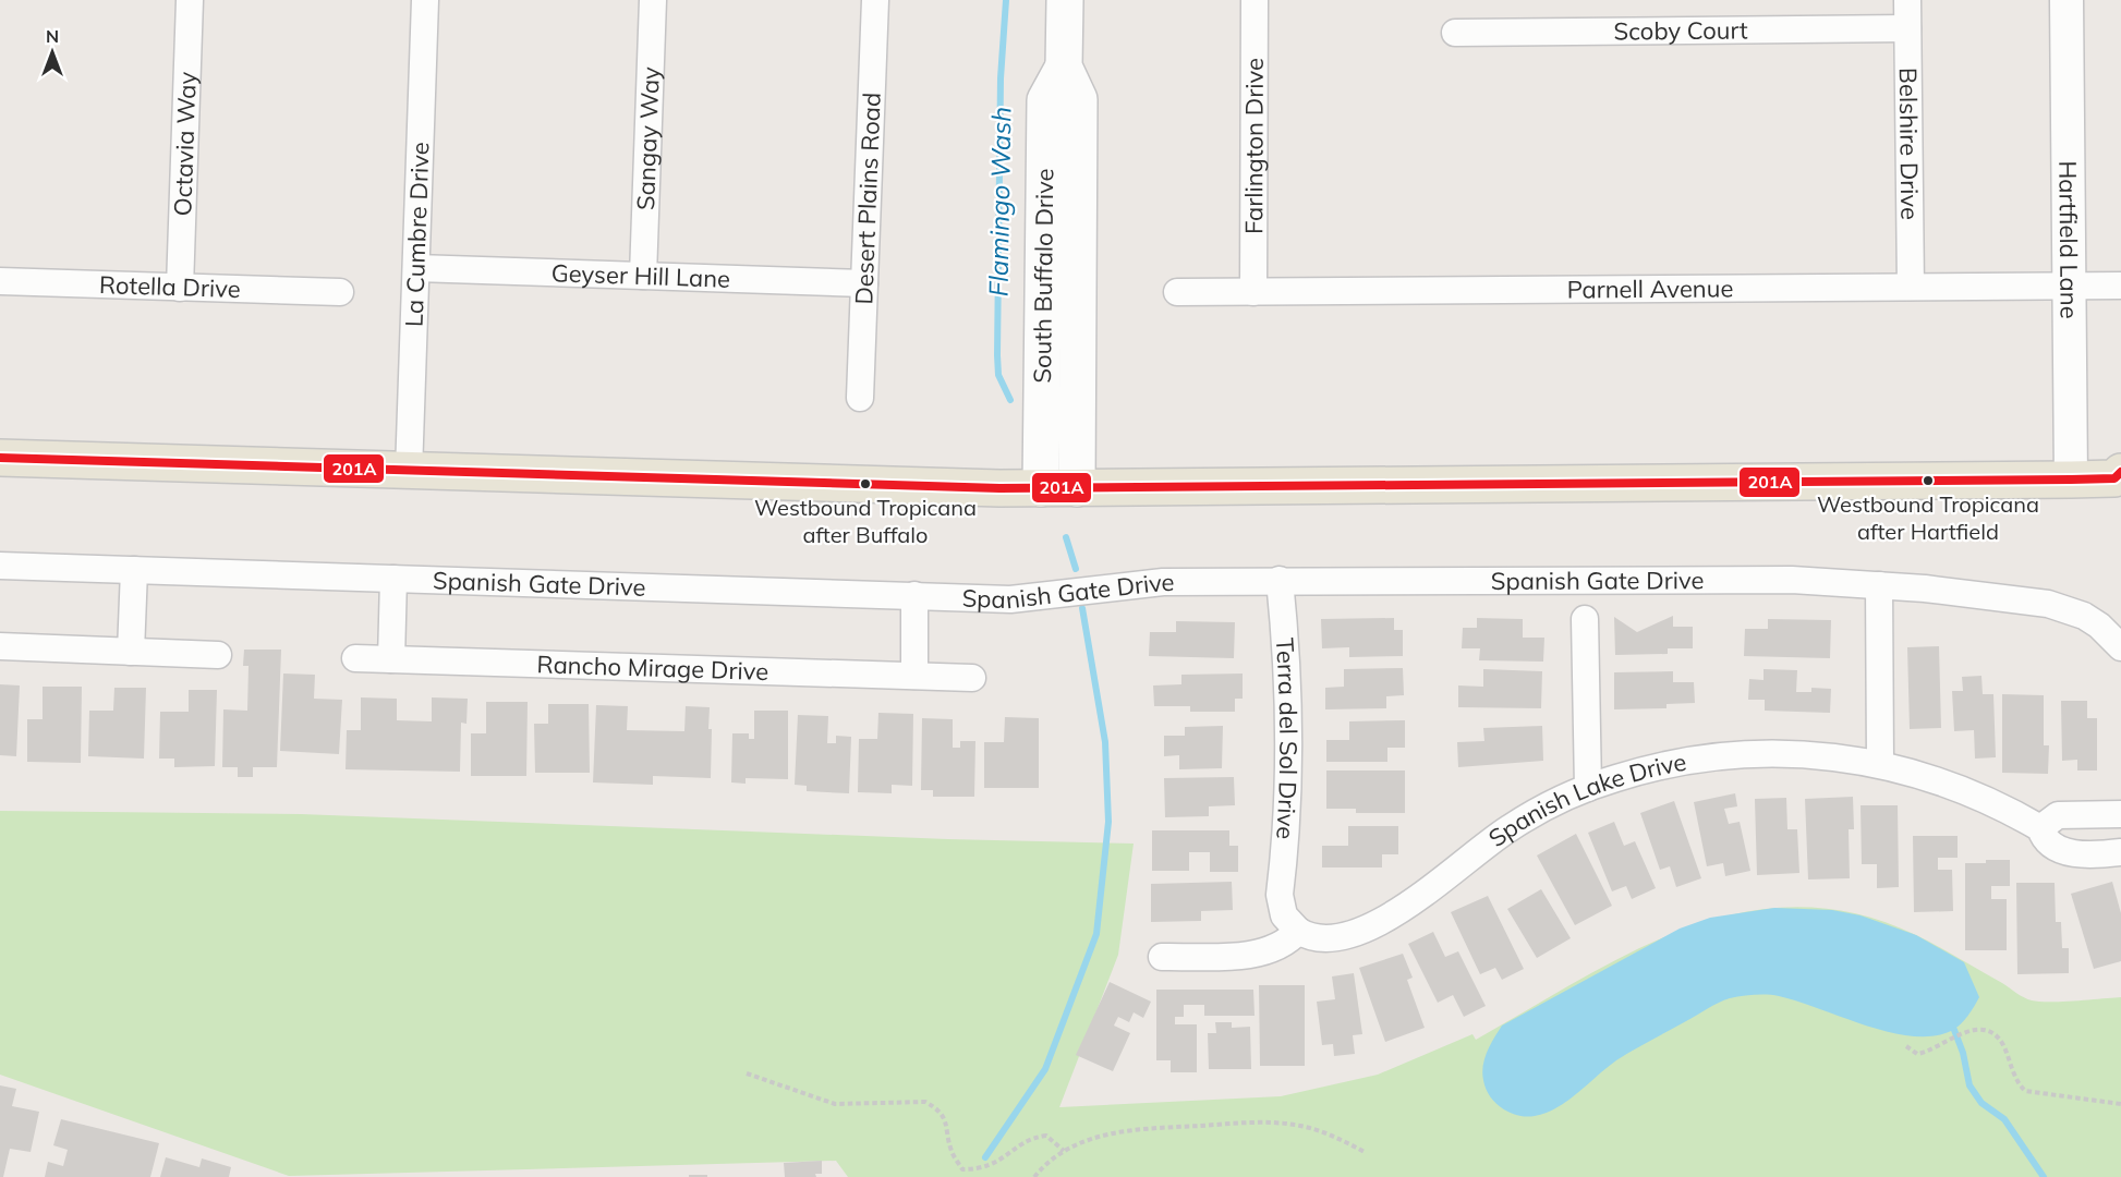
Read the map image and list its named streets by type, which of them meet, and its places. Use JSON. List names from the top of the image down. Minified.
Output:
{"streets":{"main road":["South Buffalo Drive"],"street":["Scoby Court","Sangay Way","Belshire Drive","Octavia Way","Farlington Drive","Desert Plains Road","La Cumbre Drive","Hartfield Lane","Geyser Hill Lane","Rotella Drive","Parnell Avenue","Spanish Gate Drive","Rancho Mirage Drive","Terra del Sol Drive","Spanish Lake Drive"]},"crossings":[["Scoby Court","Belshire Drive"],["Sangay Way","Geyser Hill Lane"],["Belshire Drive","Parnell Avenue"],["Octavia Way","Rotella Drive"],["Farlington Drive","Parnell Avenue"],["Desert Plains Road","Geyser Hill Lane"],["La Cumbre Drive","Geyser Hill Lane"],["Hartfield Lane","Parnell Avenue"],["Spanish Gate Drive","Terra del Sol Drive"],["Terra del Sol Drive","Spanish Lake Drive"]],"water":["Flamingo Wash"],"places":["Westbound Tropicana after Hartfield","Westbound Tropicana after Buffalo"],"lines":["transit line 201A"],"north":"top"}
